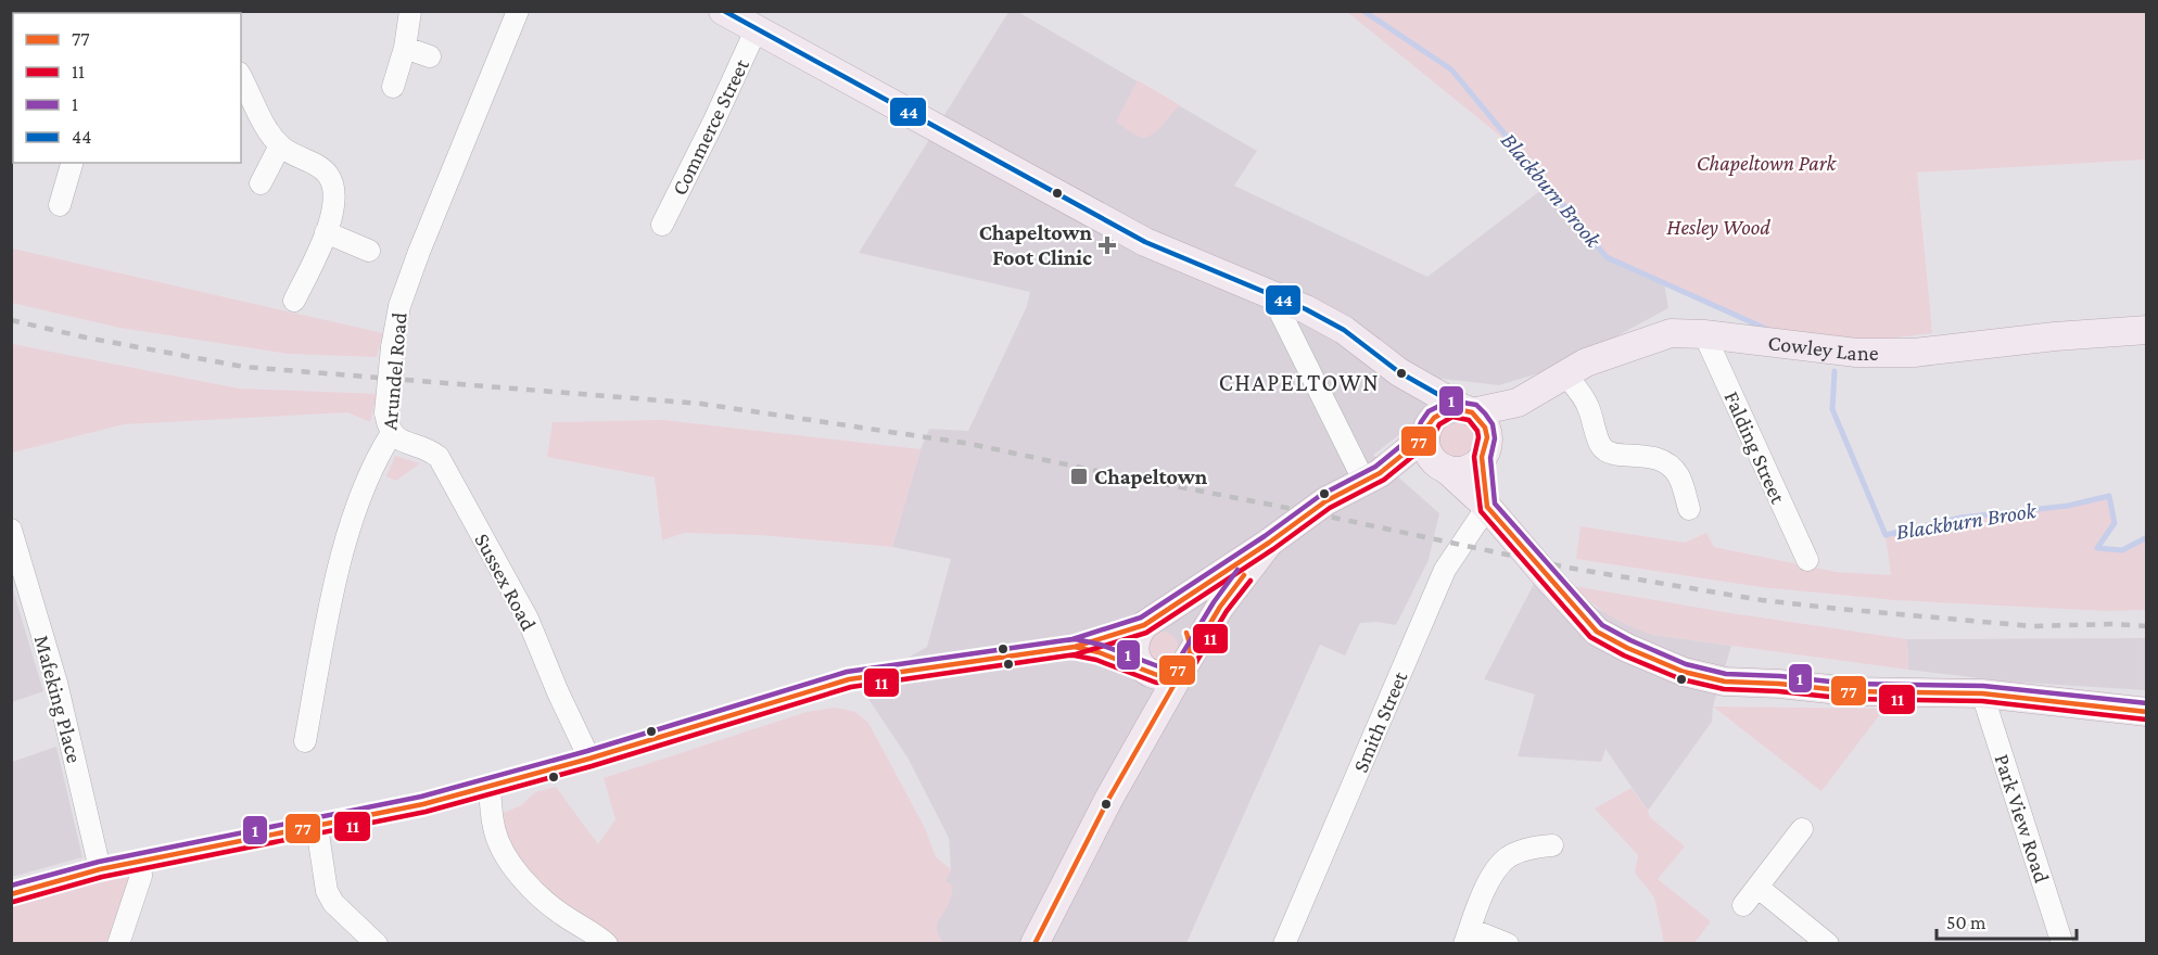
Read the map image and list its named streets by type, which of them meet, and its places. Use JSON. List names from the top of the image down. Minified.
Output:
{"streets":{"main road":["Cowley Lane"],"street":["Commerce Street","Arundel Road","Falding Street","Sussex Road","Mafeking Place","Smith Street","Park View Road"]},"crossings":[["Cowley Lane","Falding Street"],["Arundel Road","Sussex Road"]],"districts":["CHAPELTOWN"],"water":["Blackburn Brook"],"parks":["Chapeltown Park","Hesley Wood"],"places":{"health":["Chapeltown Foot Clinic"],"transit":["Chapeltown"]},"lines":["transit line 44","transit line 1","transit line 77","transit line 11"],"legend":["77","11","1","44"],"scale_bar":"50 m"}
